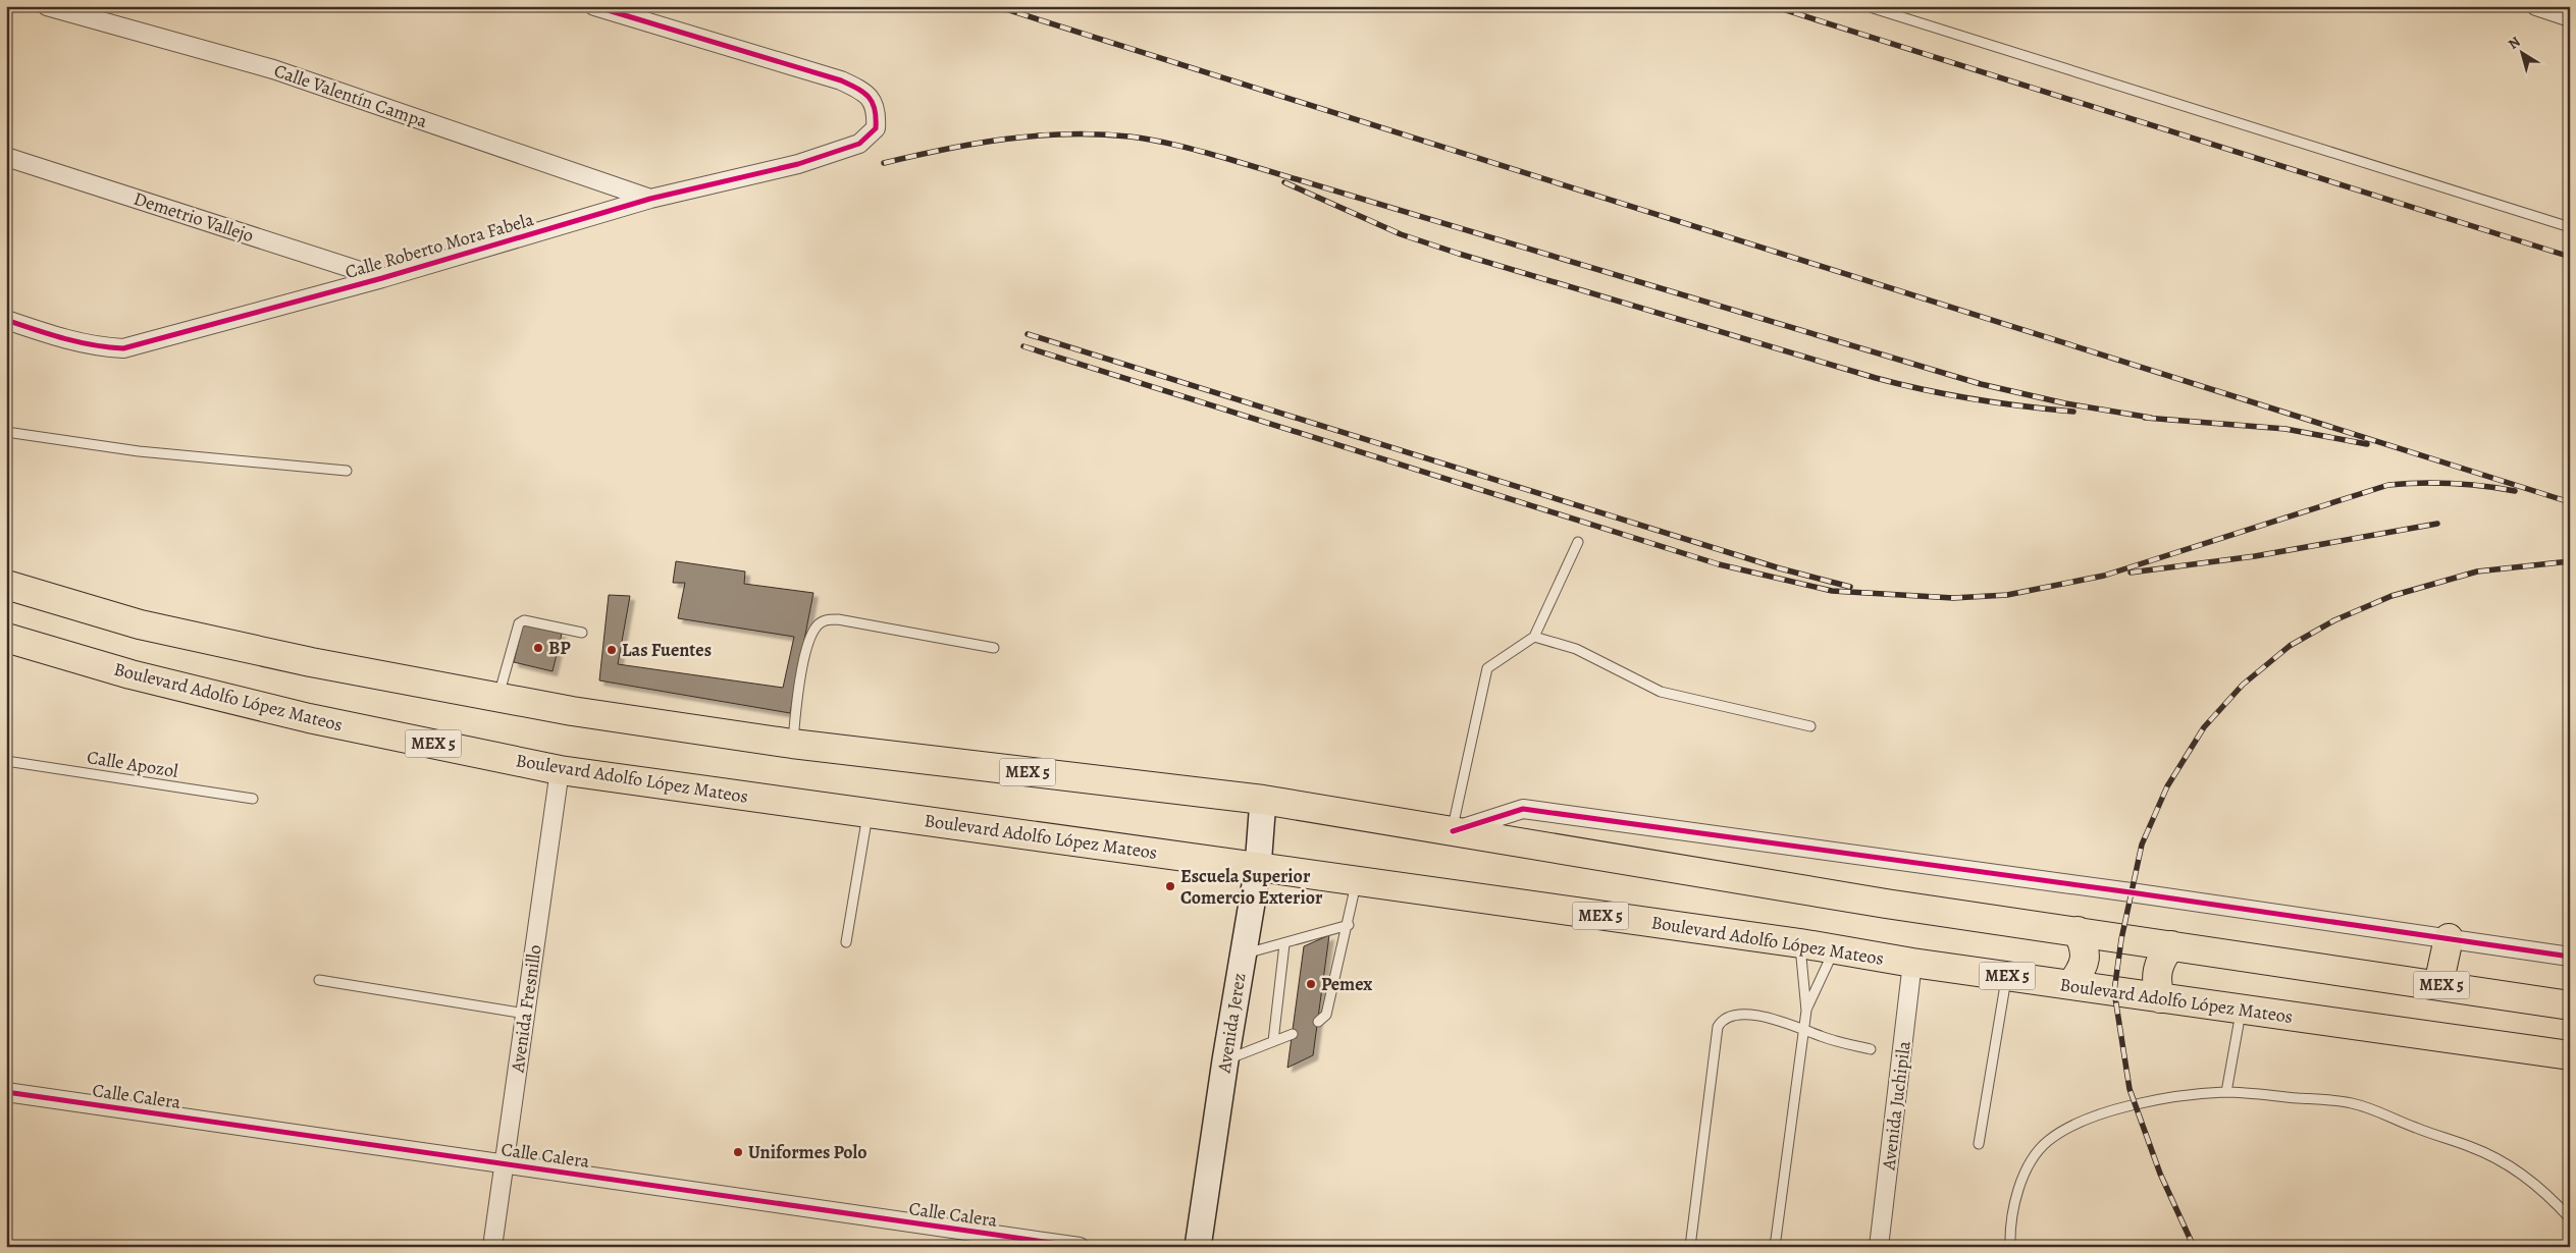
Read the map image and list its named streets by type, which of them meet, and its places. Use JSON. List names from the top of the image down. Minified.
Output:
{"streets":{"main road":["Boulevard Adolfo López Mateos","MEX 5"],"street":["Calle Valentín Campa","Demetrio Vallejo","Calle Roberto Mora Fabela","Avenida Fresnillo","Avenida Jerez","Calle Calera","Avenida Juchipila"],"lane":["Calle Apozol"]},"crossings":[["Calle Valentín Campa","Calle Roberto Mora Fabela"],["Demetrio Vallejo","Calle Roberto Mora Fabela"],["Boulevard Adolfo López Mateos","Avenida Fresnillo"],["Boulevard Adolfo López Mateos","Avenida Jerez"],["Boulevard Adolfo López Mateos","Avenida Juchipila"],["MEX 5","Avenida Jerez"],["Avenida Fresnillo","Calle Calera"]],"places":["BP","Las Fuentes","Escuela Superior Comercio Exterior","Pemex","Uniformes Polo"],"north":"top left"}
